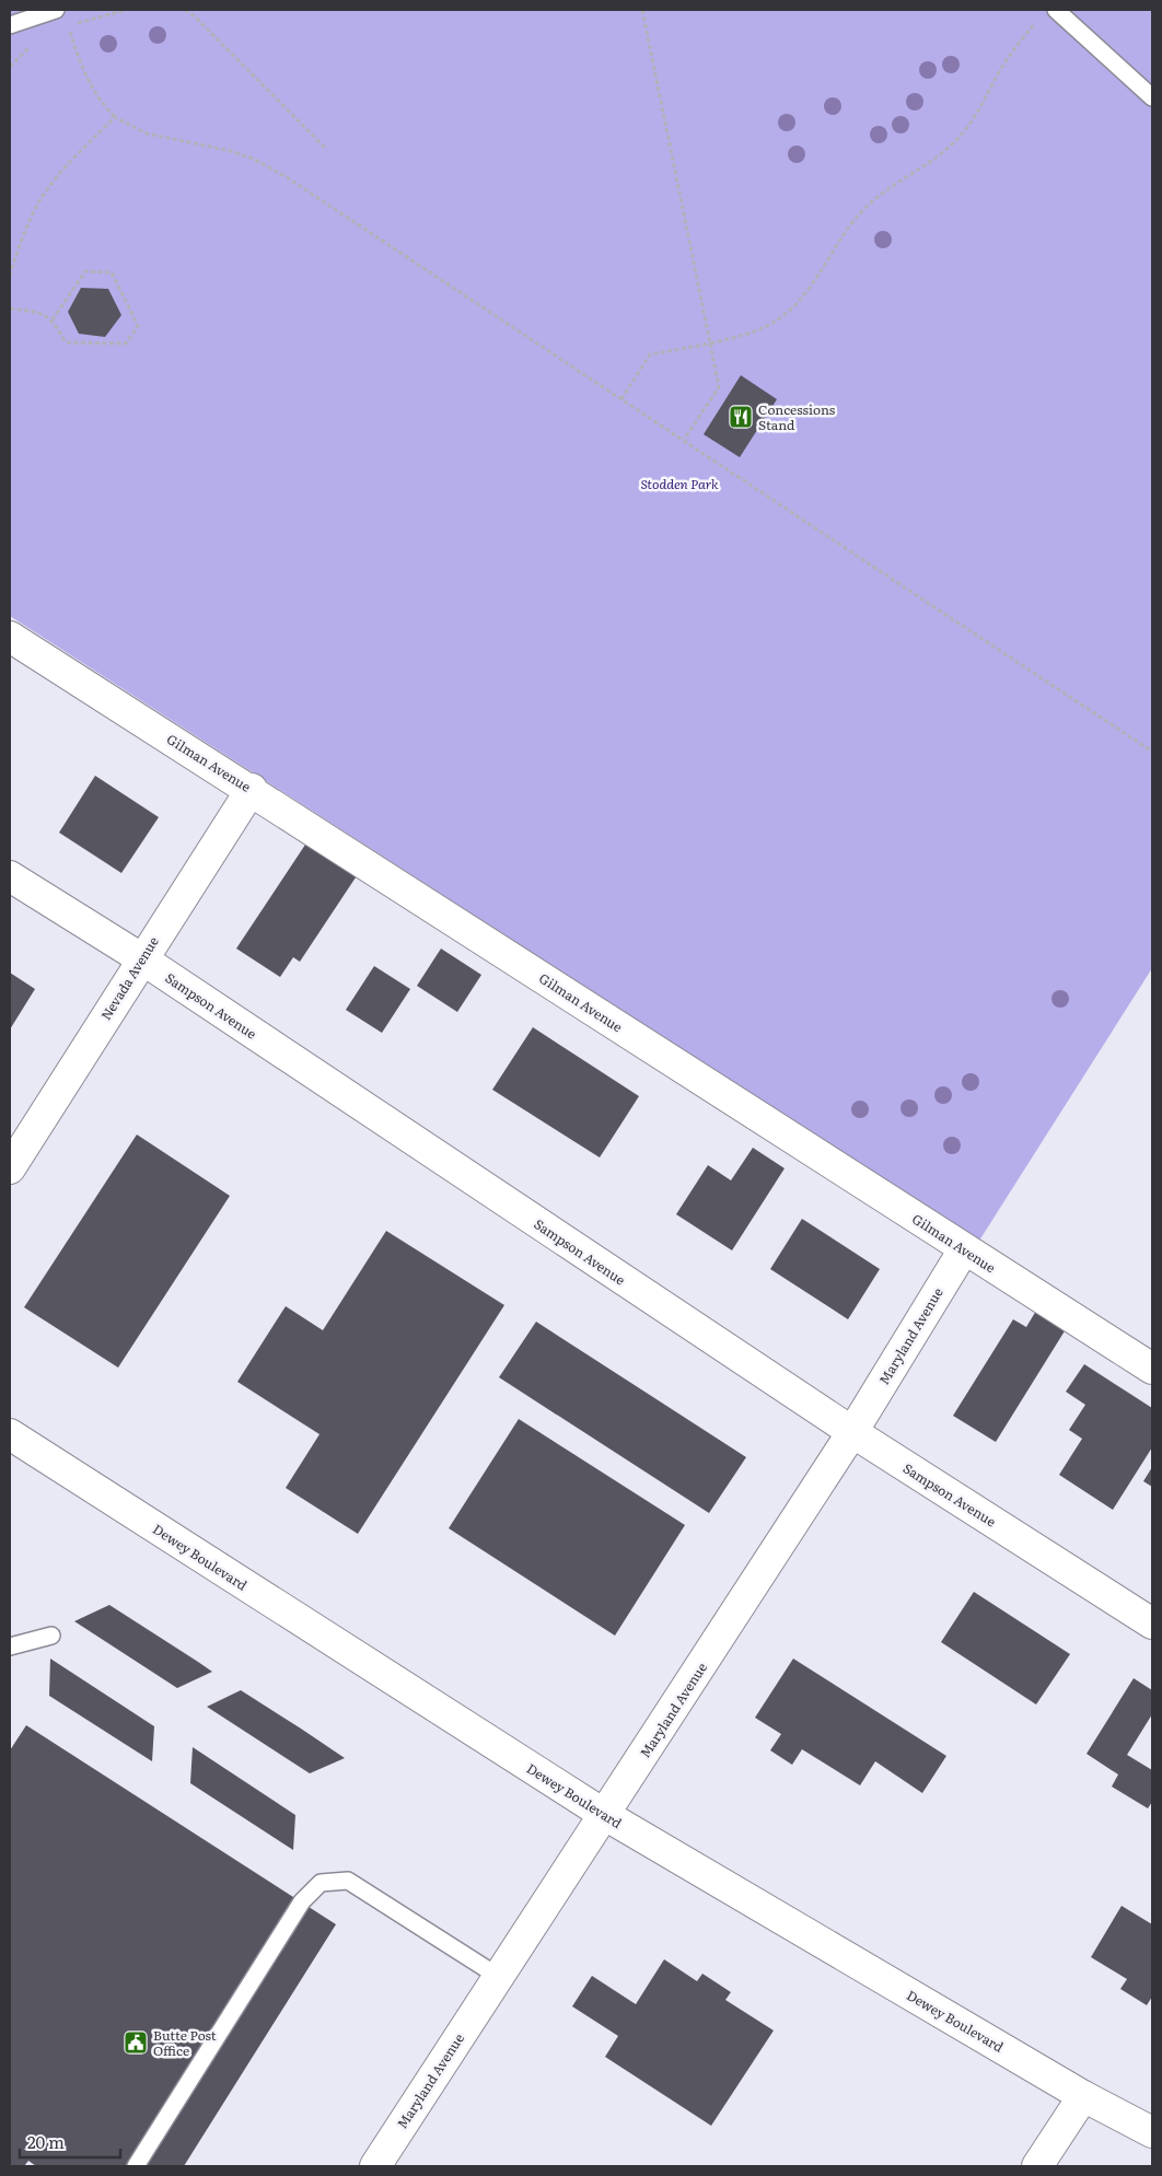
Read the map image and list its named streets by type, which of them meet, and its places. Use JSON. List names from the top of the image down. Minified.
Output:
{"streets":{"street":["Gilman Avenue","Nevada Avenue","Sampson Avenue","Maryland Avenue","Dewey Boulevard"]},"crossings":[["Gilman Avenue","Nevada Avenue"],["Gilman Avenue","Maryland Avenue"],["Nevada Avenue","Sampson Avenue"],["Sampson Avenue","Maryland Avenue"],["Maryland Avenue","Dewey Boulevard"]],"parks":["Stodden Park"],"places":{"restaurant":["Concessions Stand"],"public building":["Butte Post Office"]},"scale_bar":"20 m"}
